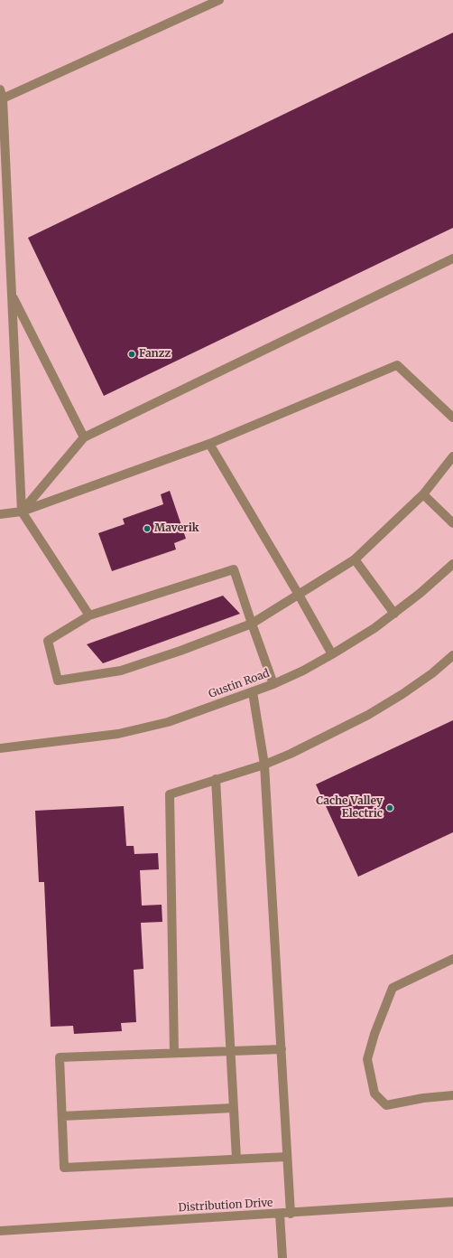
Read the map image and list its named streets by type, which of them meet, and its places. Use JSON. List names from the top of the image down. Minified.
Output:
{"streets":{"street":["Gustin Road","Distribution Drive"]},"places":["Fanzz","Maverik","Cache Valley Electric"]}
